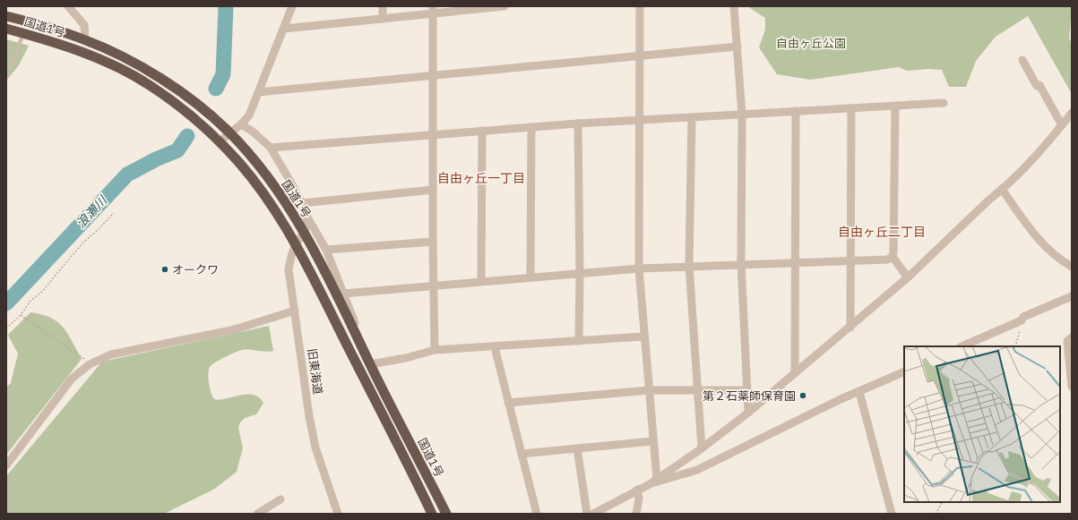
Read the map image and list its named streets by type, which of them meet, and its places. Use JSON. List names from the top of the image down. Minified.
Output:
{"streets":{"highway":["国道1号"],"street":["旧東海道"]},"crossings":[["国道1号","旧東海道"]],"districts":["自由ヶ丘一丁目","自由ヶ丘二丁目"],"water":["浪瀬川"],"parks":["自由ヶ丘公園"],"places":["オークワ","第２石薬師保育園"]}
